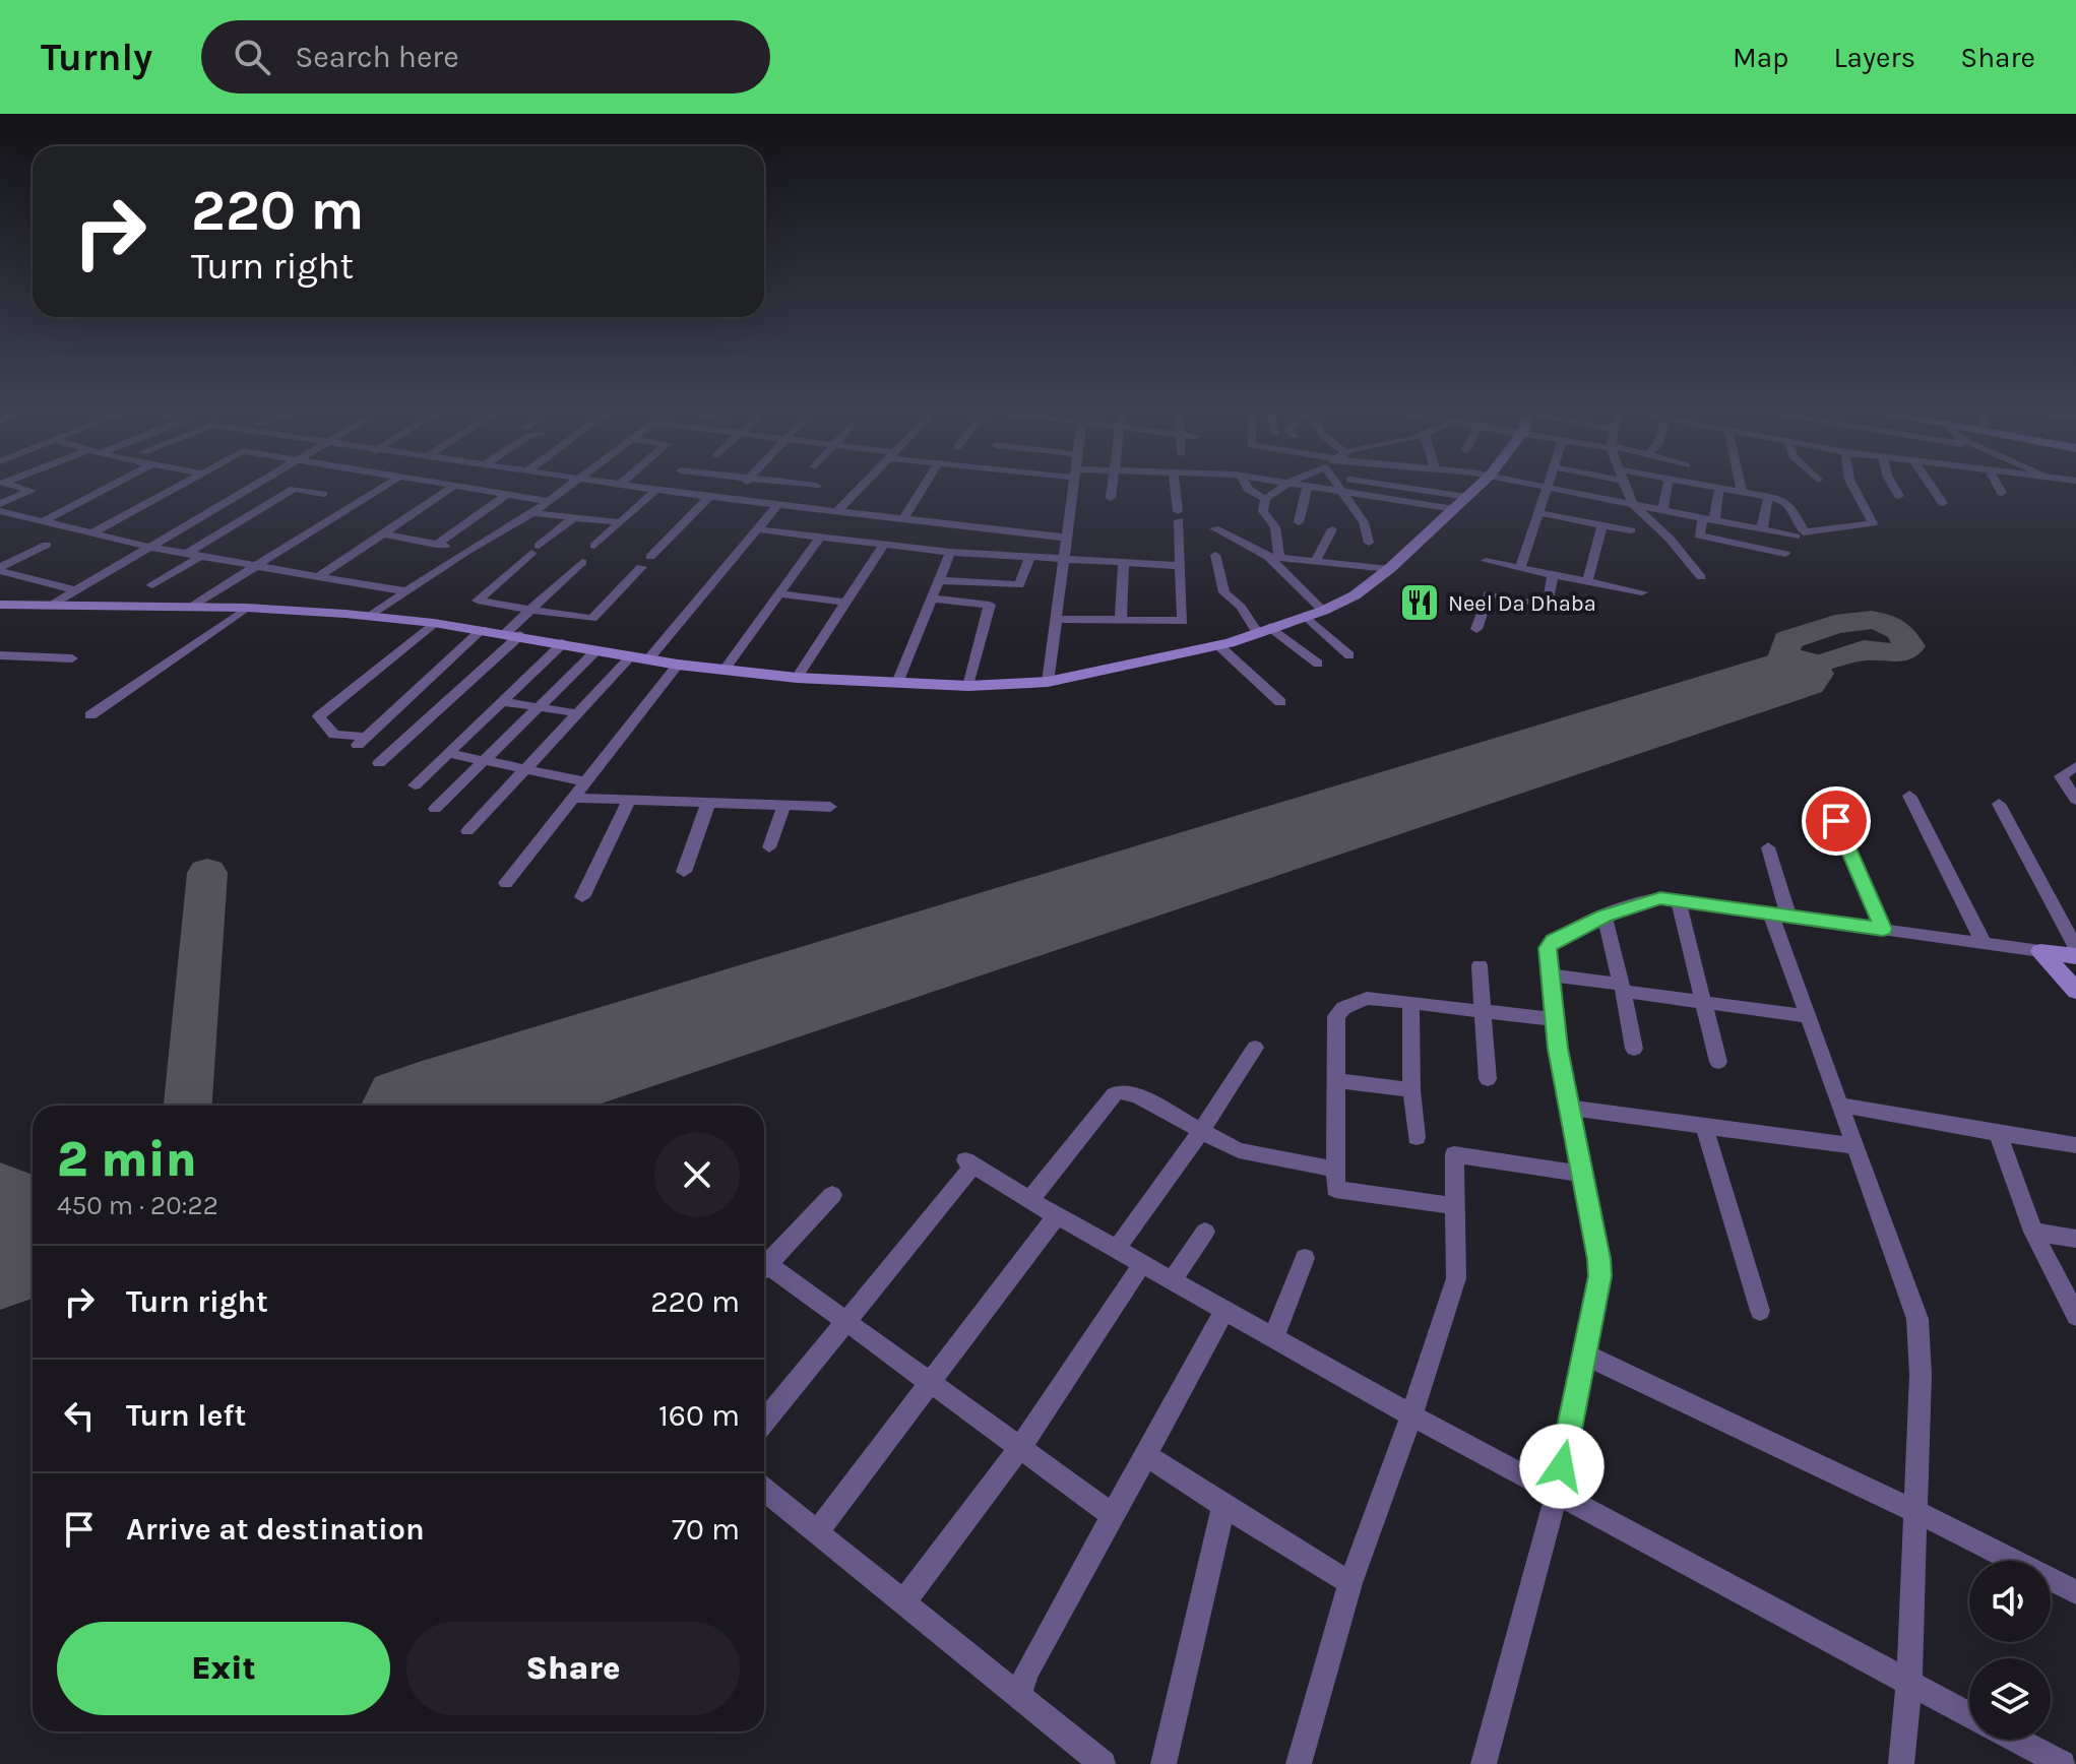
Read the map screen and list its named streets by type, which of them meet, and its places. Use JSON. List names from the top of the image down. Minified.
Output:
{"places":{"restaurant":["Neel Da Dhaba"]},"page":{"header":"Turnly","search":"Search here","nav":["Map","Layers","Share"],"turn":["220 m","Turn right"],"heading":["2 min","450 m · 20:22"],"list":[{"name":"Turn right","value":"220 m"},{"name":"Turn left","value":"160 m"},{"name":"Arrive at destination","value":"70 m"}],"buttons":["Exit","Share"]}}
